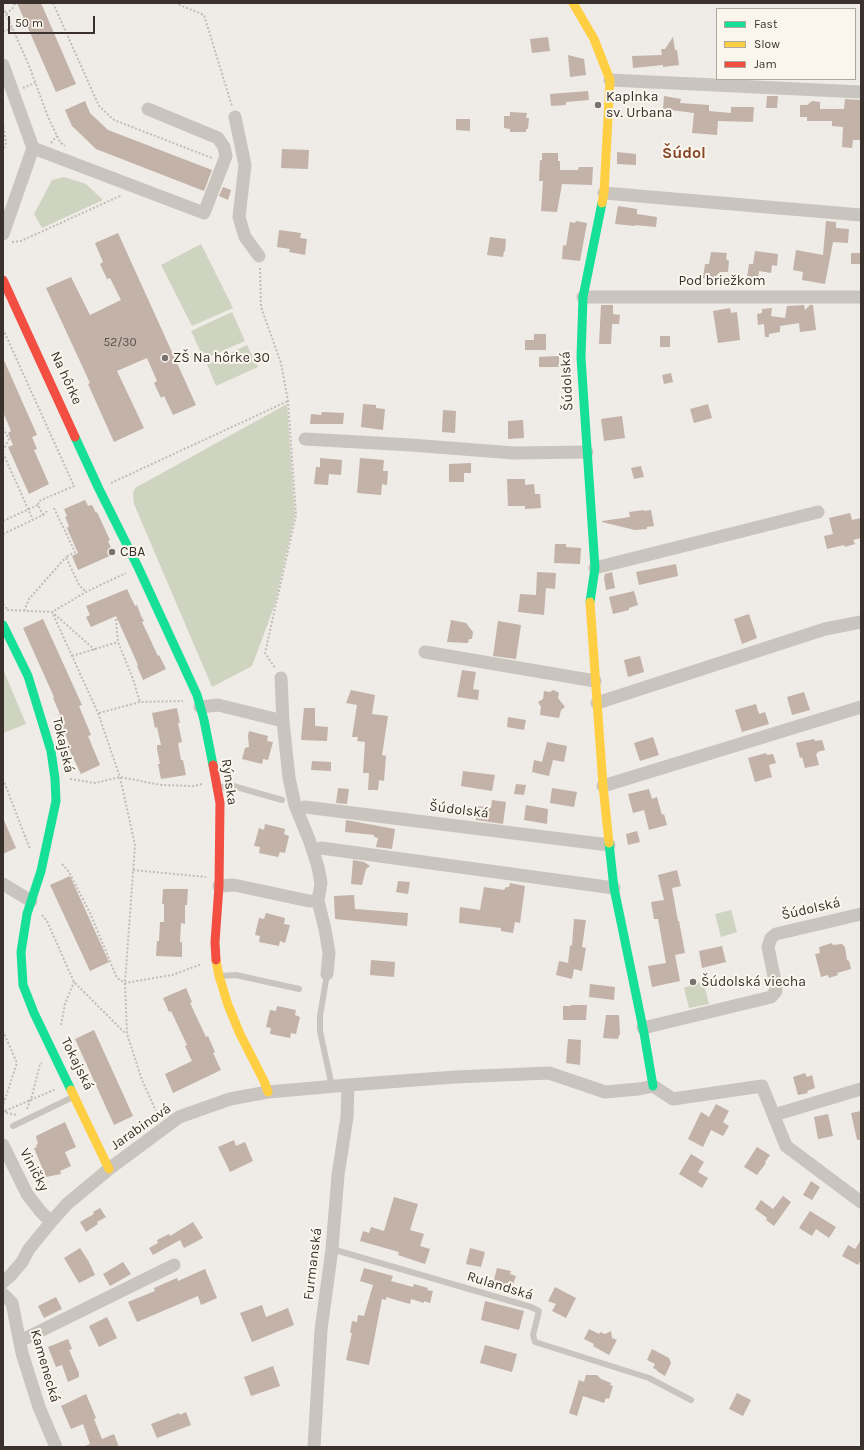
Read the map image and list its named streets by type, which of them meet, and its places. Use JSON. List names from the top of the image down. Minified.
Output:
{"streets":{"street":["Pod briežkom","Na hôrke","Šúdolská","Tokajská","Rýnska","Jarabinová","Viničky","Furmanská","Kamenecká"],"lane":["Rulandská"]},"crossings":[["Pod briežkom","Šúdolská"],["Na hôrke","Rýnska"],["Šúdolská","Jarabinová"],["Tokajská","Jarabinová"],["Rýnska","Jarabinová"],["Jarabinová","Viničky"],["Jarabinová","Furmanská"],["Furmanská","Rulandská"]],"districts":["Šúdol"],"places":["Kaplnka sv. Urbana","ZŠ Na hôrke 30","CBA","Šúdolská viecha"],"house_numbers":["52/30"],"legend":["Fast","Slow","Jam"],"scale_bar":"50 m"}
